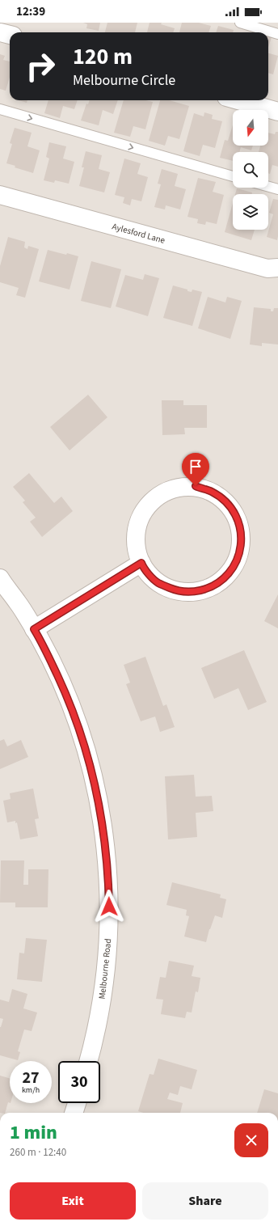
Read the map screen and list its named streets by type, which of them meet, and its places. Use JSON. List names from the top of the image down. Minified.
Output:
{"streets":{"street":["Aylesford Lane","Melbourne Road"]},"north":"bottom","page":{"status":"12:39","turn":["120 m","Melbourne Circle"],"speed":"27 km/h","limit":"30","heading":["1 min","260 m · 12:40"],"buttons":["Exit","Share"]}}
